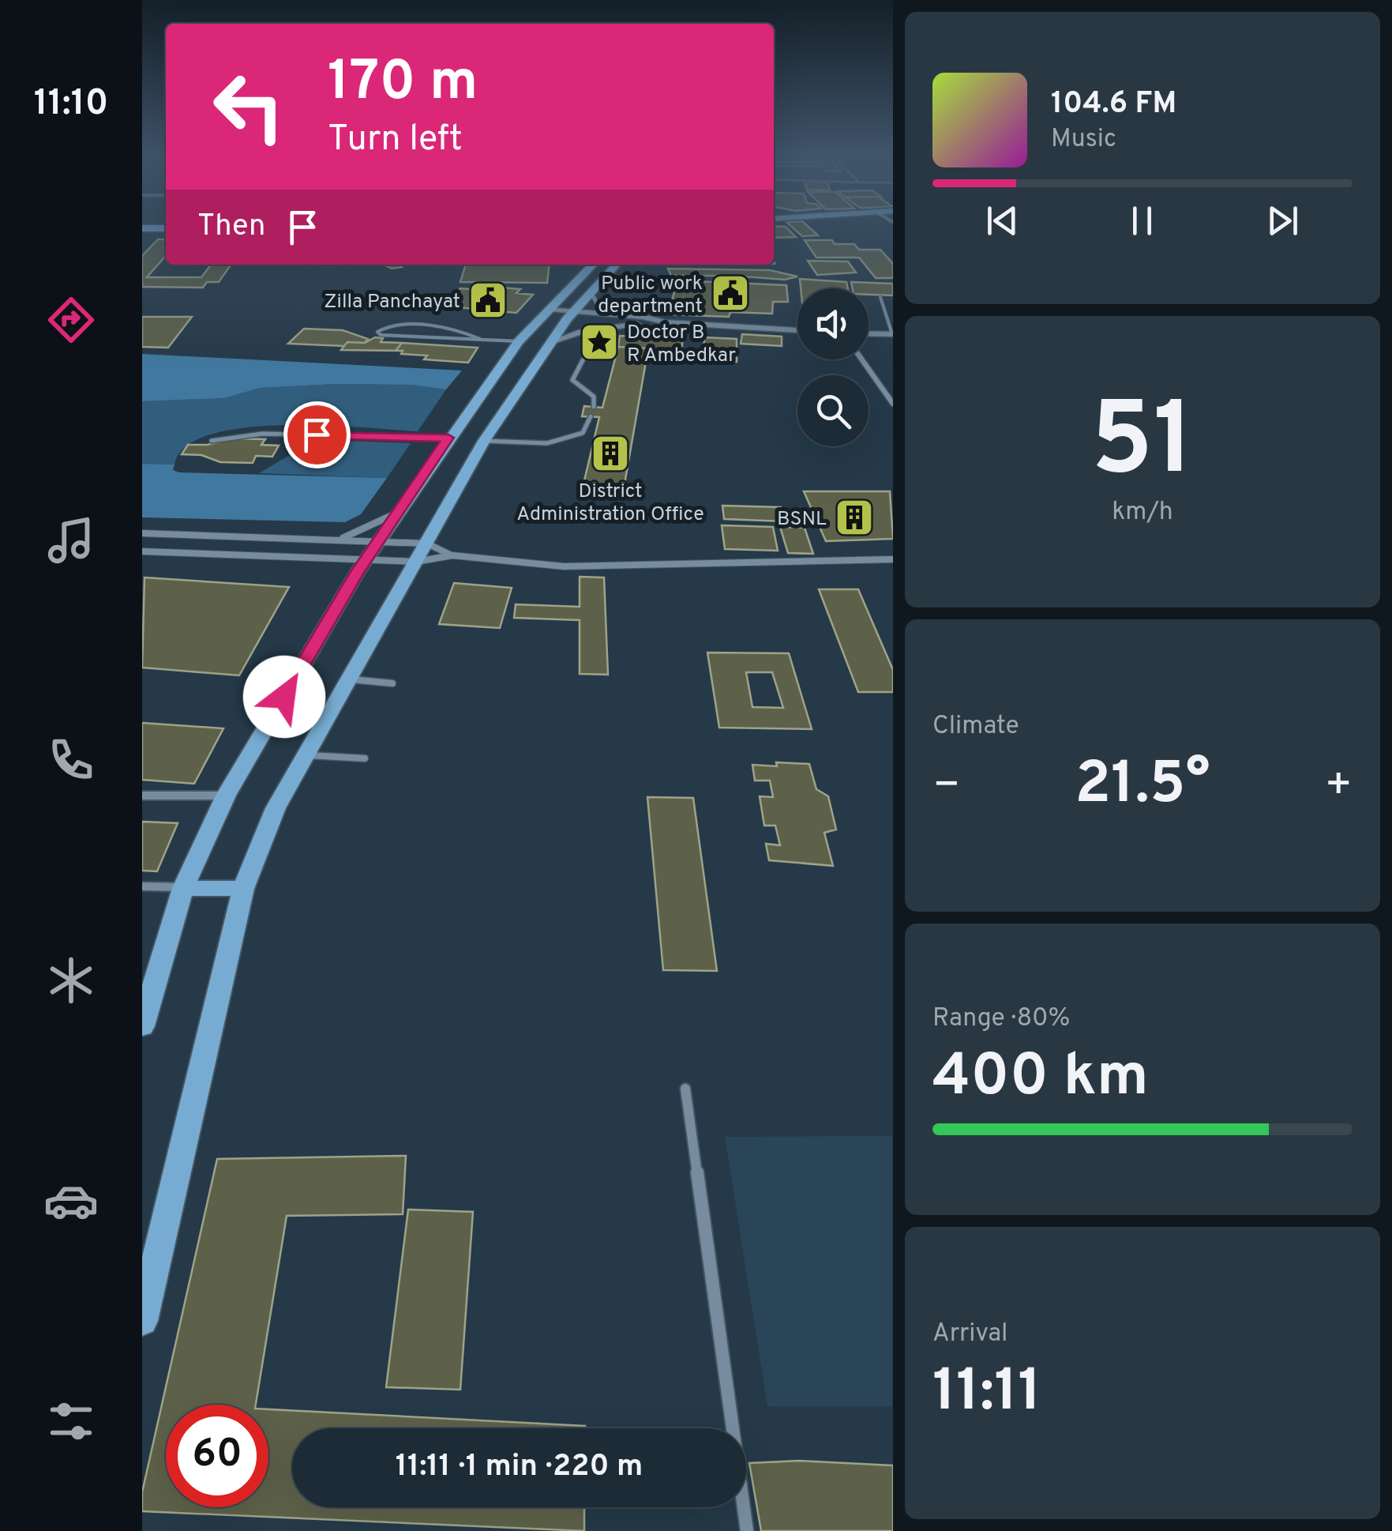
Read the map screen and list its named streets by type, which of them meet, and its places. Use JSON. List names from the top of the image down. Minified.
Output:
{"places":{"public building":["Public work department","Zilla Panchayat"],"place":["Doctor B R Ambedkar"],"building":["District Administration Office","BSNL"]},"page":{"tabs":"11:10","turn":["170 m","Turn left"],"song":["104.6 FM","Music"],"then":"Then","tile":[["51","km/h"],"Climate",["Range · 80%","400 km"],["Arrival","11:11"]],"heat":["−","21.5°","+"],"limit":"60","trip":"11:11 · 1 min · 220 m"}}
